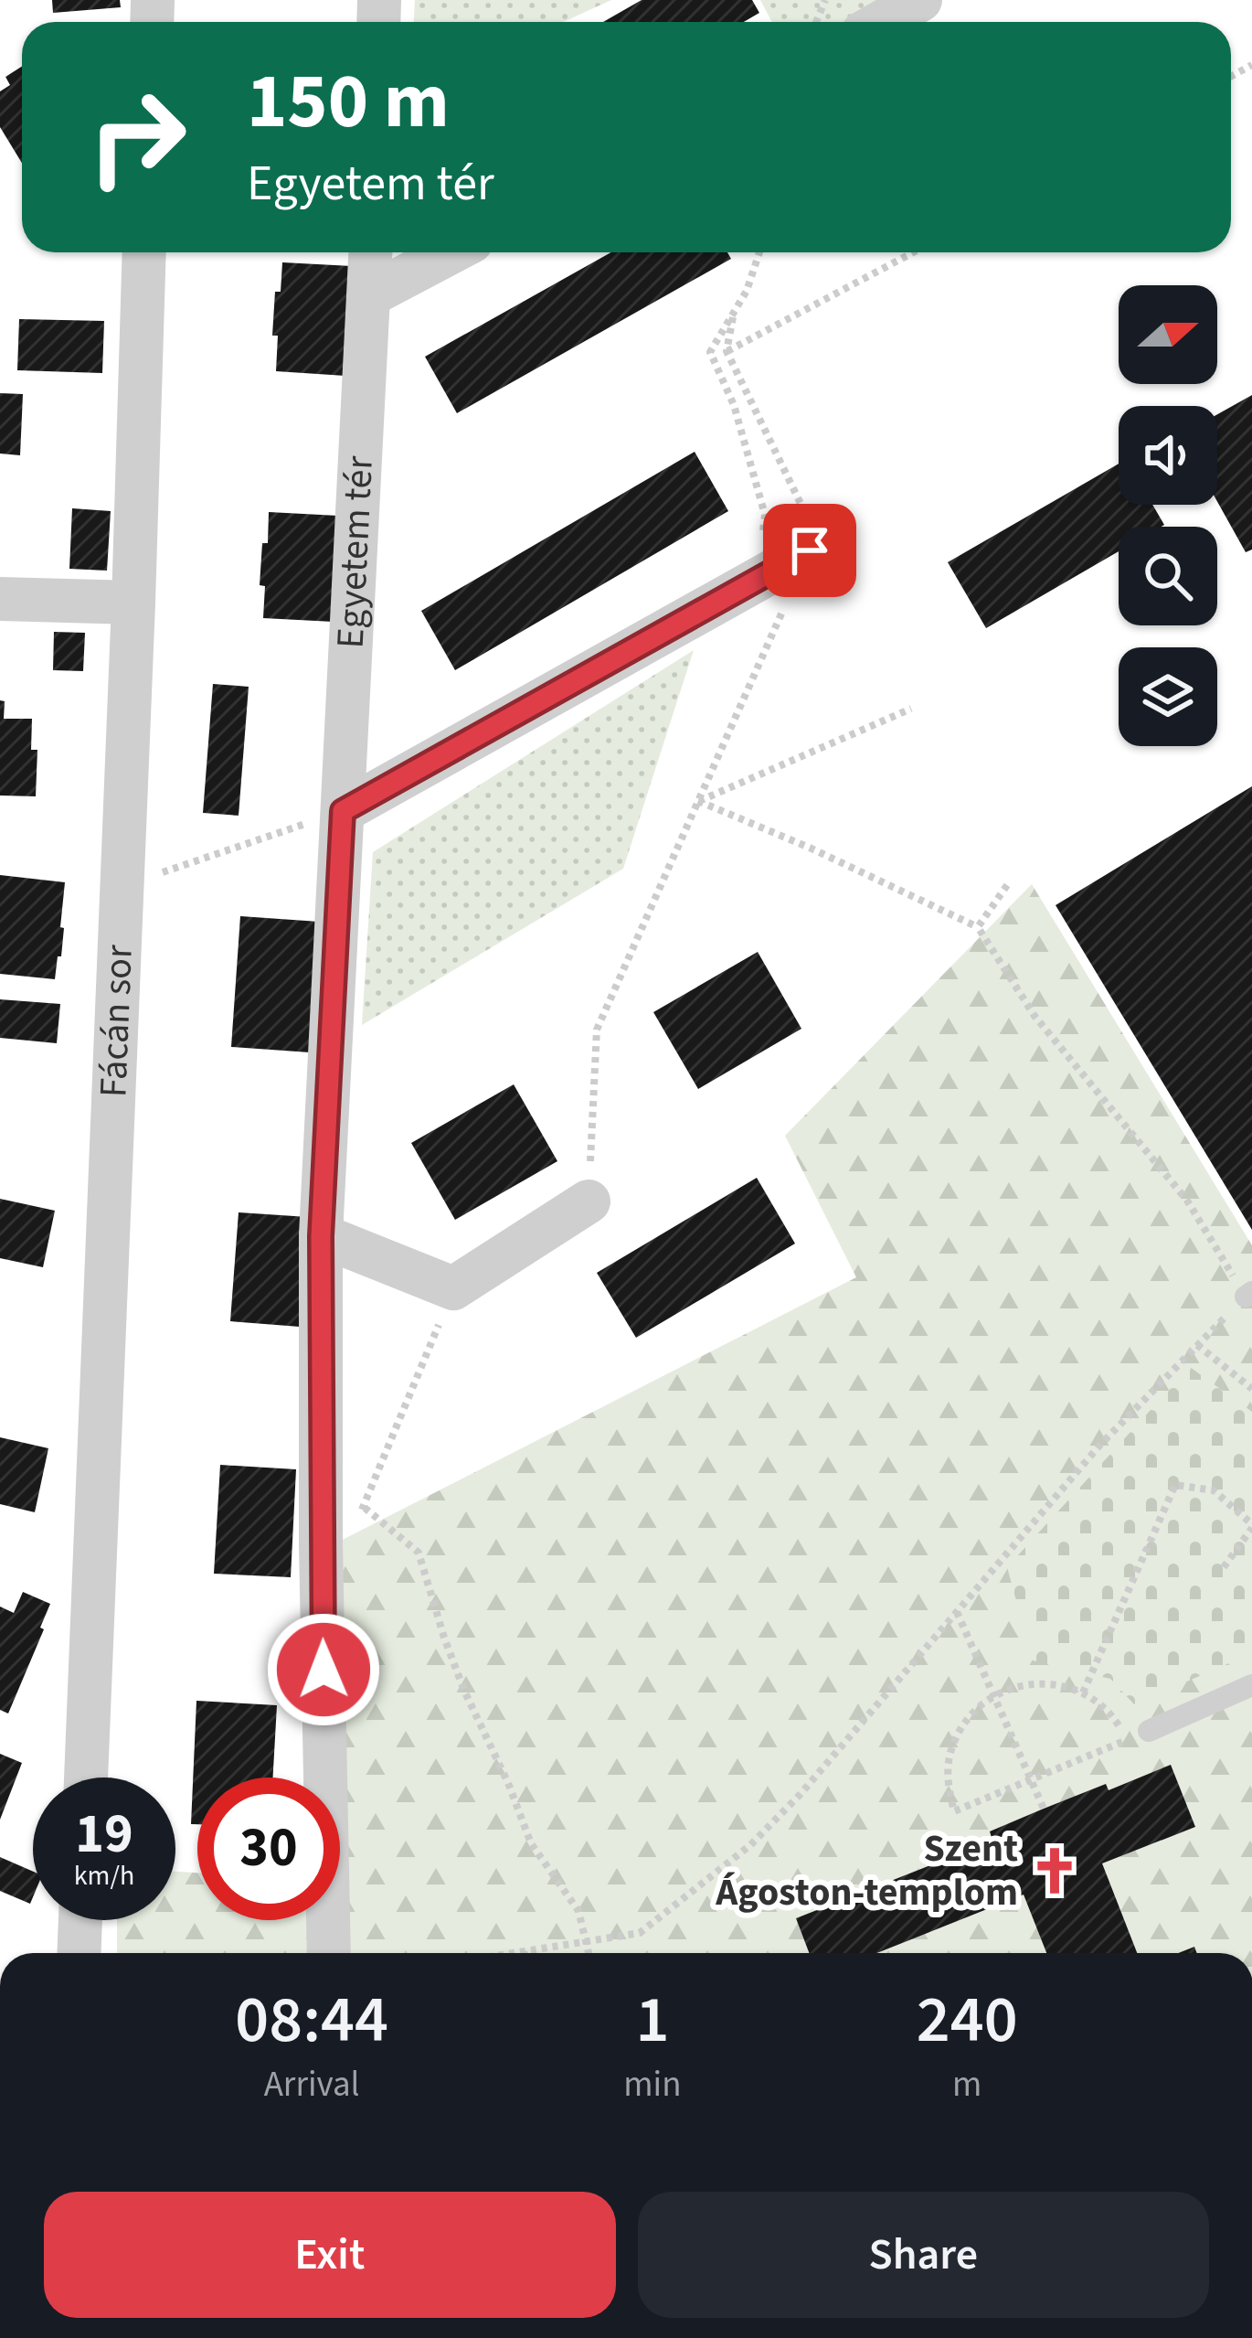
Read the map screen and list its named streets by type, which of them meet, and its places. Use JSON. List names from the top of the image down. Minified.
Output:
{"streets":{"street":["Egyetem tér","Fácán sor"]},"places":{"church":["Szent Ágoston-templom"]},"north":"right","page":{"turn":["150 m","Egyetem tér"],"speed":"19 km/h","limit":"30","eta":["08:44","Arrival","1","min","240","m"],"buttons":["Exit","Share"]}}
